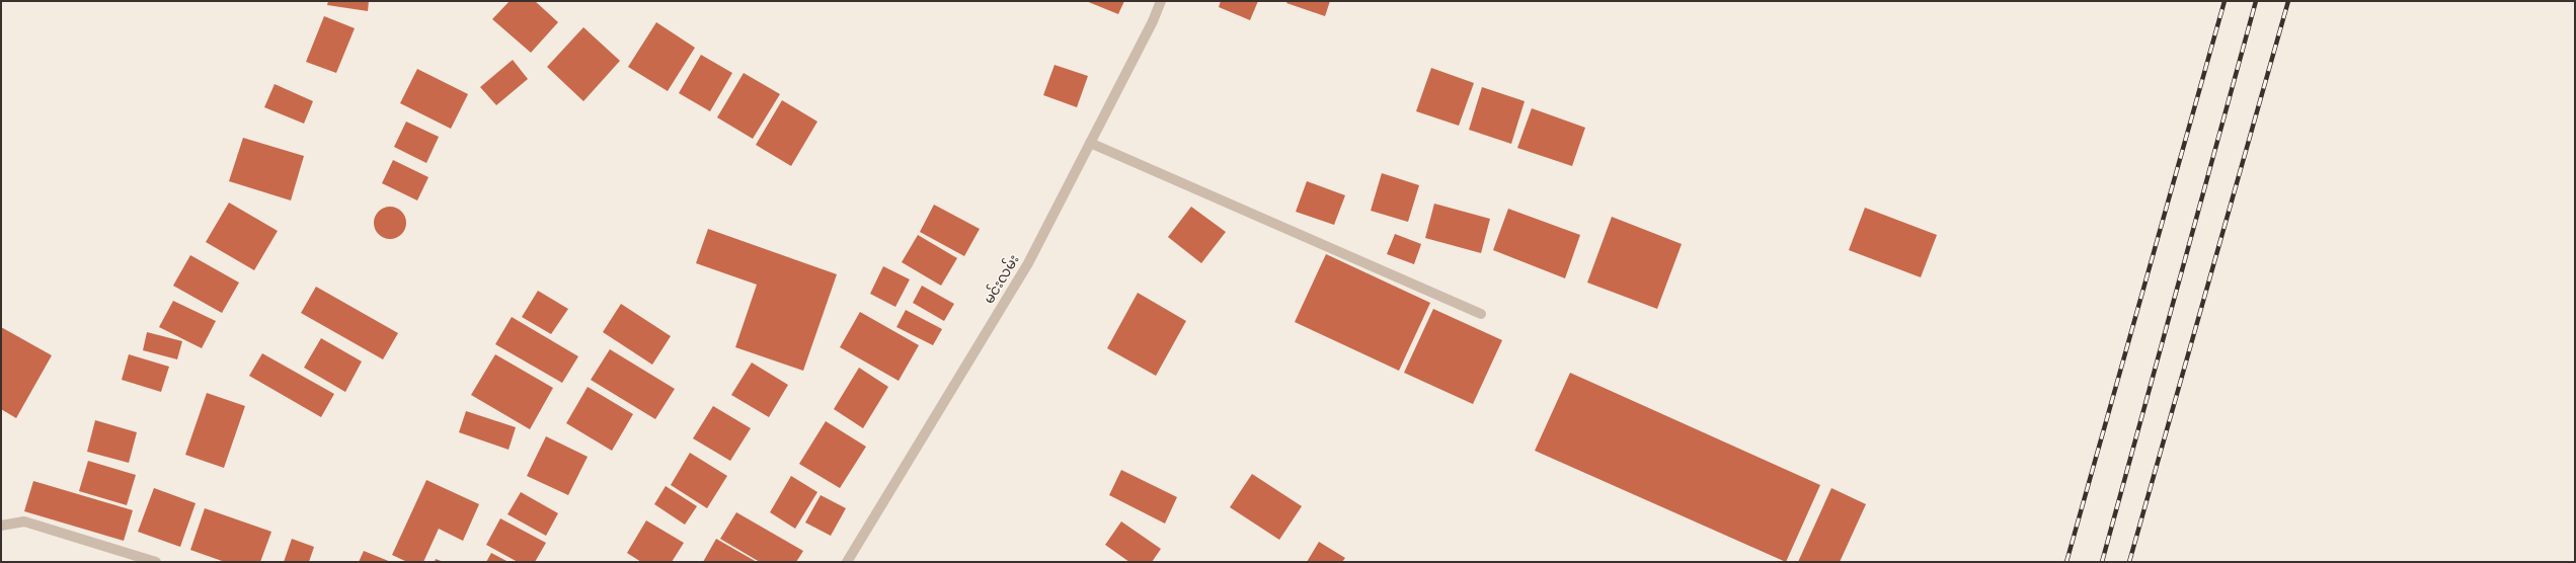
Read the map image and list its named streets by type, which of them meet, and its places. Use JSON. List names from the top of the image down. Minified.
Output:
{"streets":{"street":["မင်းလမ်း"]}}
